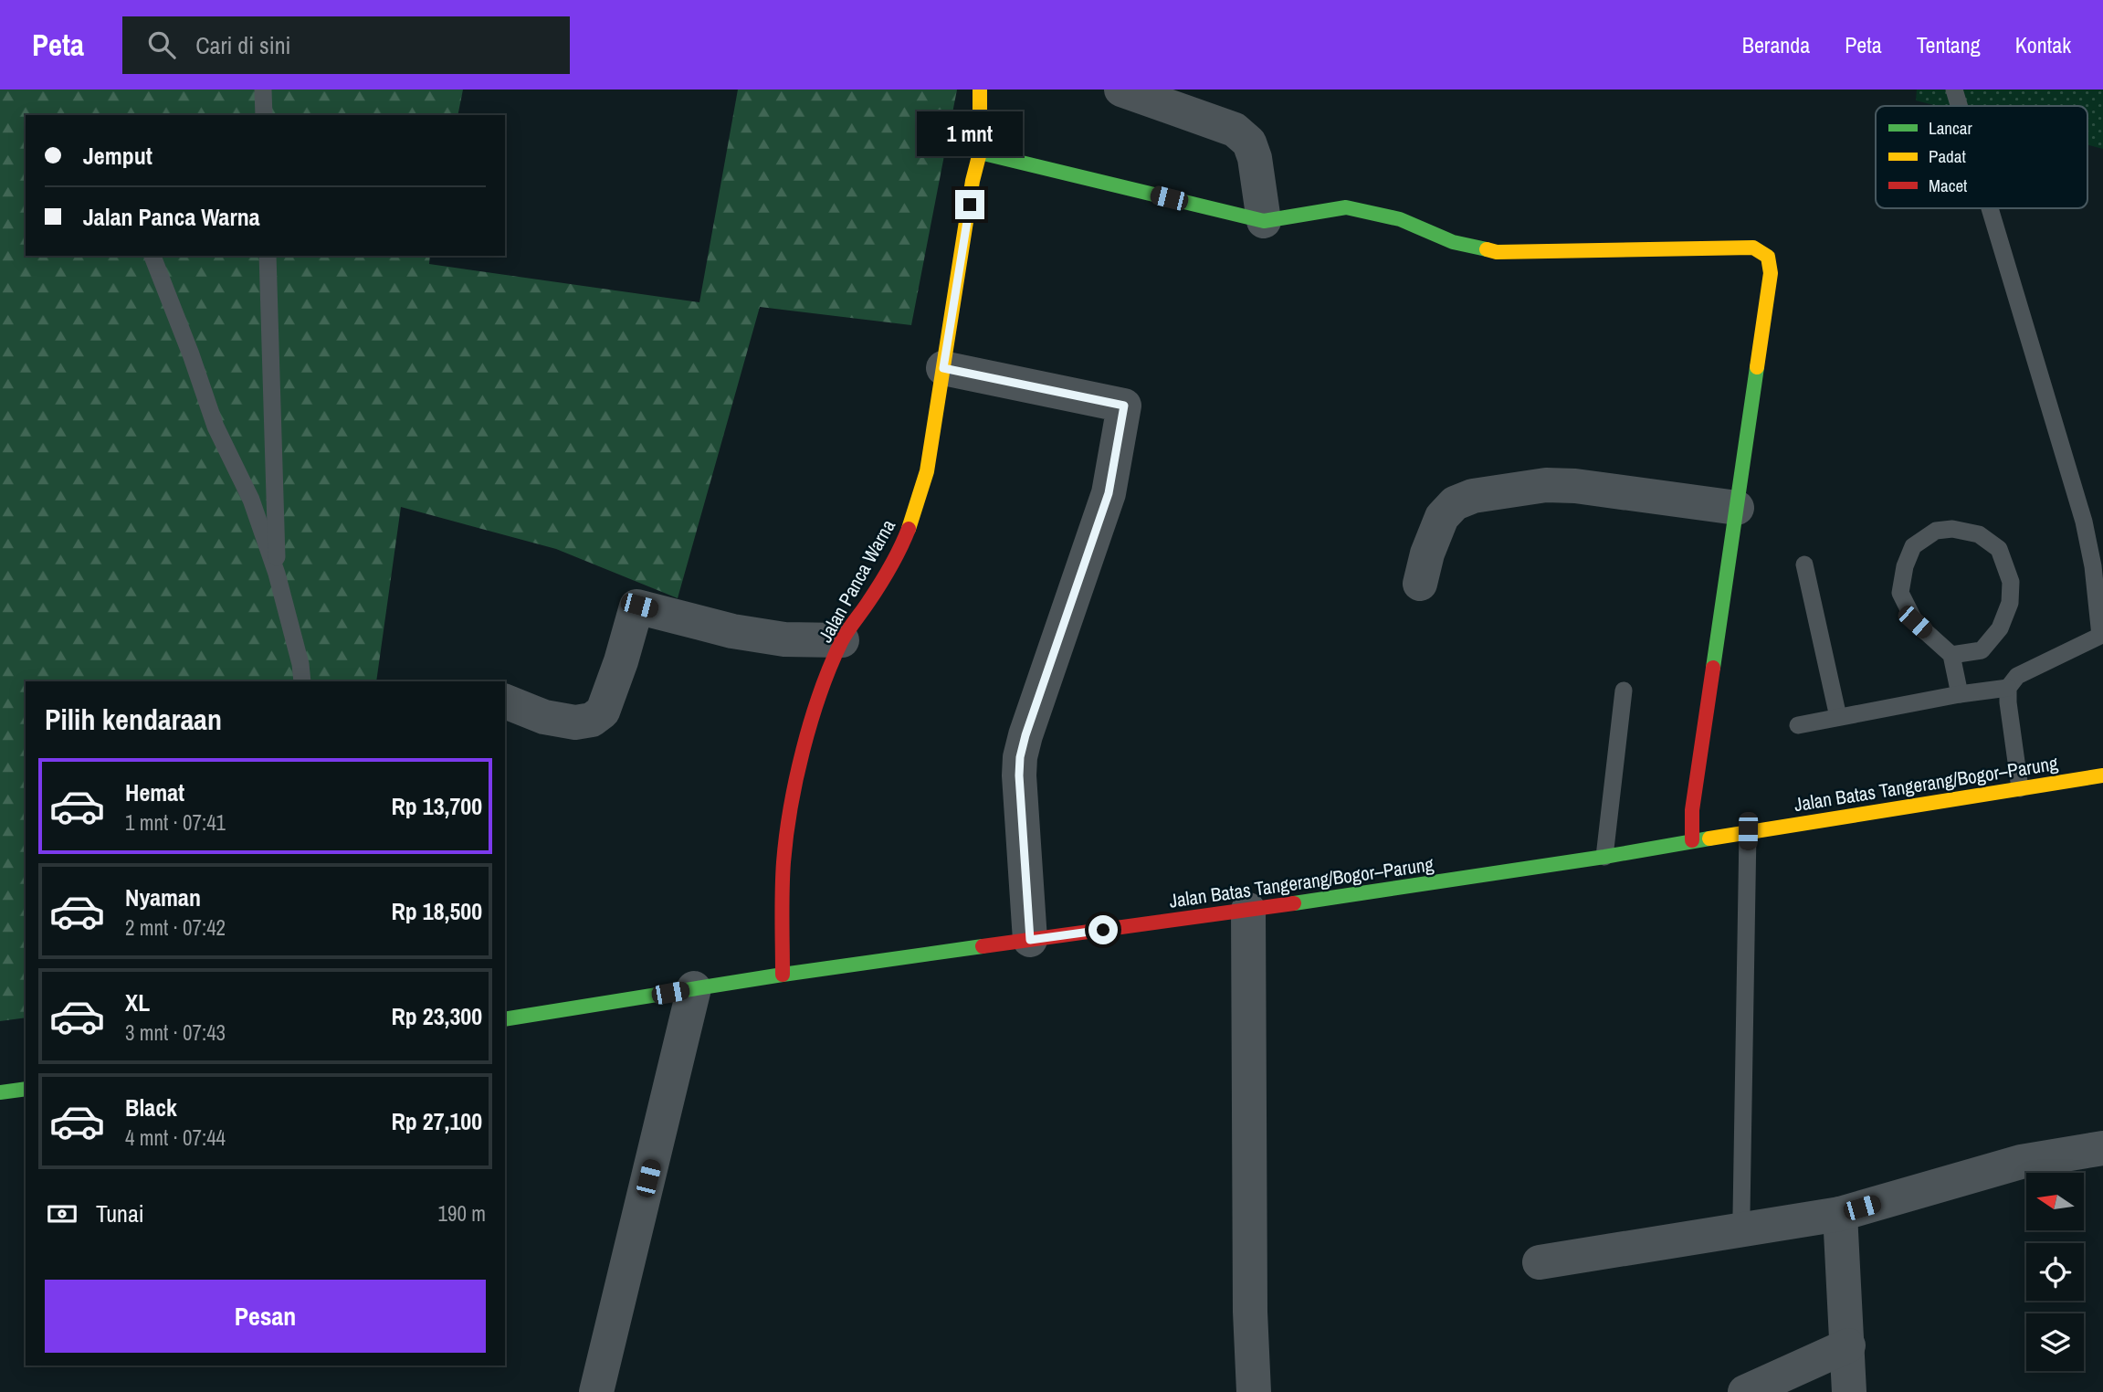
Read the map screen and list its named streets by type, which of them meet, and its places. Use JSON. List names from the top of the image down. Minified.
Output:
{"streets":{"street":["Jalan Panca Warna","Jalan Batas Tangerang/Bogor–Parung"]},"crossings":[["Jalan Panca Warna","Jalan Batas Tangerang/Bogor–Parung"]],"legend":["Lancar","Padat","Macet"],"north":"left","page":{"header":"Peta","search":"Cari di sini","nav":["Beranda","Peta","Tentang","Kontak"],"bubble":"1 mnt","banner":["Jemput","Jalan Panca Warna"],"heading":"Pilih kendaraan","list":[{"name":"Hemat","note":"1 mnt · 07:41","value":"Rp 13,700"},{"name":"Nyaman","note":"2 mnt · 07:42","value":"Rp 18,500"},{"name":"XL","note":"3 mnt · 07:43","value":"Rp 23,300"},{"name":"Black","note":"4 mnt · 07:44","value":"Rp 27,100"}],"pay":["Tunai","190 m"],"buttons":"Pesan"}}
